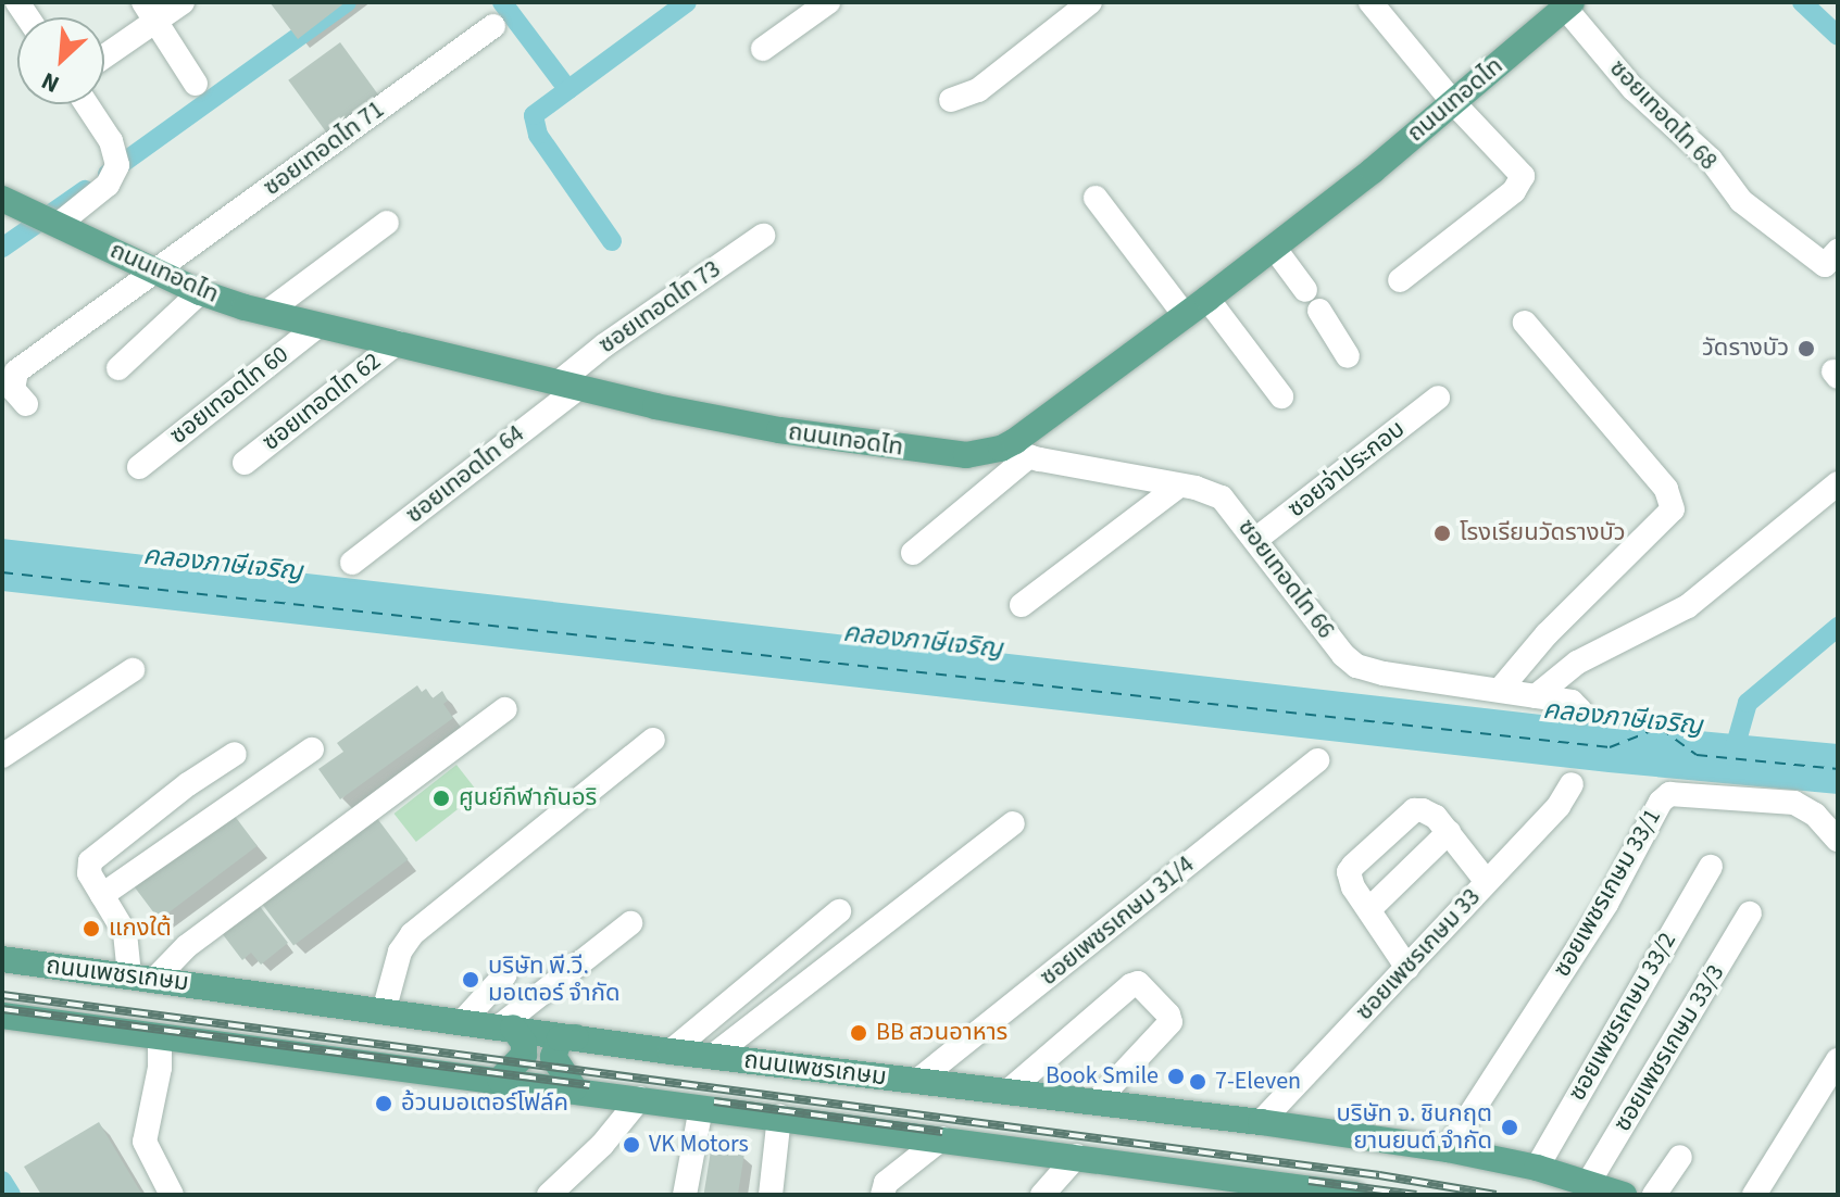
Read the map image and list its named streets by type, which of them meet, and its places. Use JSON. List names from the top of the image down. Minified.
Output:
{"streets":{"main road":["ถนนเทอดไท","ถนนเพชรเกษม"],"street":["ซอยเทอดไท 68","ซอยเทอดไท 71","ซอยเทอดไท 73","ซอยเทอดไท 60","ซอยเทอดไท 62","ซอยจ่าประกอบ","ซอยเทอดไท 64","ซอยเทอดไท 66","ซอยเพชรเกษม 33/1","ซอยเพชรเกษม 31/4","ซอยเพชรเกษม 33","ซอยเพชรเกษม 33/2","ซอยเพชรเกษม 33/3"]},"crossings":[["ถนนเทอดไท","ซอยเทอดไท 68"],["ถนนเทอดไท","ซอยเทอดไท 71"],["ถนนเทอดไท","ซอยเทอดไท 73"],["ถนนเทอดไท","ซอยเทอดไท 60"],["ถนนเทอดไท","ซอยเทอดไท 62"],["ถนนเทอดไท","ซอยเทอดไท 64"],["ถนนเทอดไท","ซอยเทอดไท 66"],["ซอยเทอดไท 73","ซอยเทอดไท 64"],["ซอยจ่าประกอบ","ซอยเทอดไท 66"],["ซอยเพชรเกษม 33/1","ถนนเพชรเกษม"],["ซอยเพชรเกษม 31/4","ถนนเพชรเกษม"],["ซอยเพชรเกษม 33","ถนนเพชรเกษม"],["ถนนเพชรเกษม","ซอยเพชรเกษม 33/2"],["ถนนเพชรเกษม","ซอยเพชรเกษม 33/3"]],"water":["คลองภาษีเจริญ"],"places":["วัดรางบัว","โรงเรียนวัดรางบัว","ศูนย์กีฬากันอริ","แกงใต้","บริษัท พี.วี. มอเตอร์ จำกัด","BB สวนอาหาร","Book Smile","7-Eleven","อ้วนมอเตอร์โฟล์ค","บริษัท จ. ชินกฤต ยานยนต์ จำกัด","VK Motors"],"north":"bottom left"}
